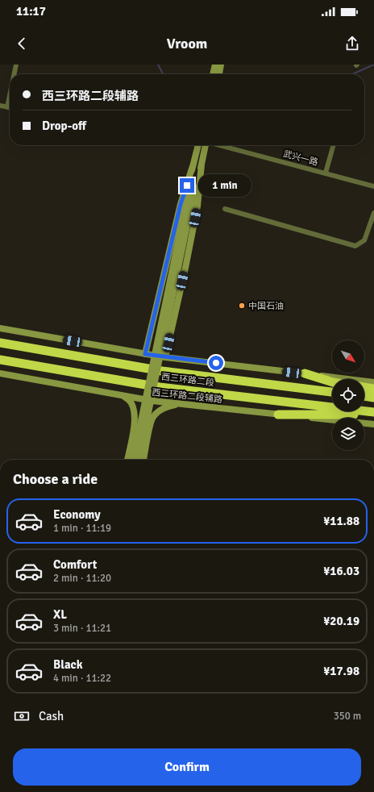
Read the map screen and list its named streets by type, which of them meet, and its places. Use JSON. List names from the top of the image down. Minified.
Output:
{"streets":{"highway":["西三环路二段"],"main road":["西三环路二段辅路"],"street":["武兴一路"]},"places":["中国石油"],"north":"bottom right","page":{"status":"11:17","header":"Vroom","banner":["西三环路二段辅路","Drop-off"],"bubble":"1 min","heading":"Choose a ride","list":[{"name":"Economy","note":"1 min · 11:19","value":"¥11.88"},{"name":"Comfort","note":"2 min · 11:20","value":"¥16.03"},{"name":"XL","note":"3 min · 11:21","value":"¥20.19"},{"name":"Black","note":"4 min · 11:22","value":"¥17.98"}],"pay":["Cash","350 m"],"buttons":"Confirm"}}
